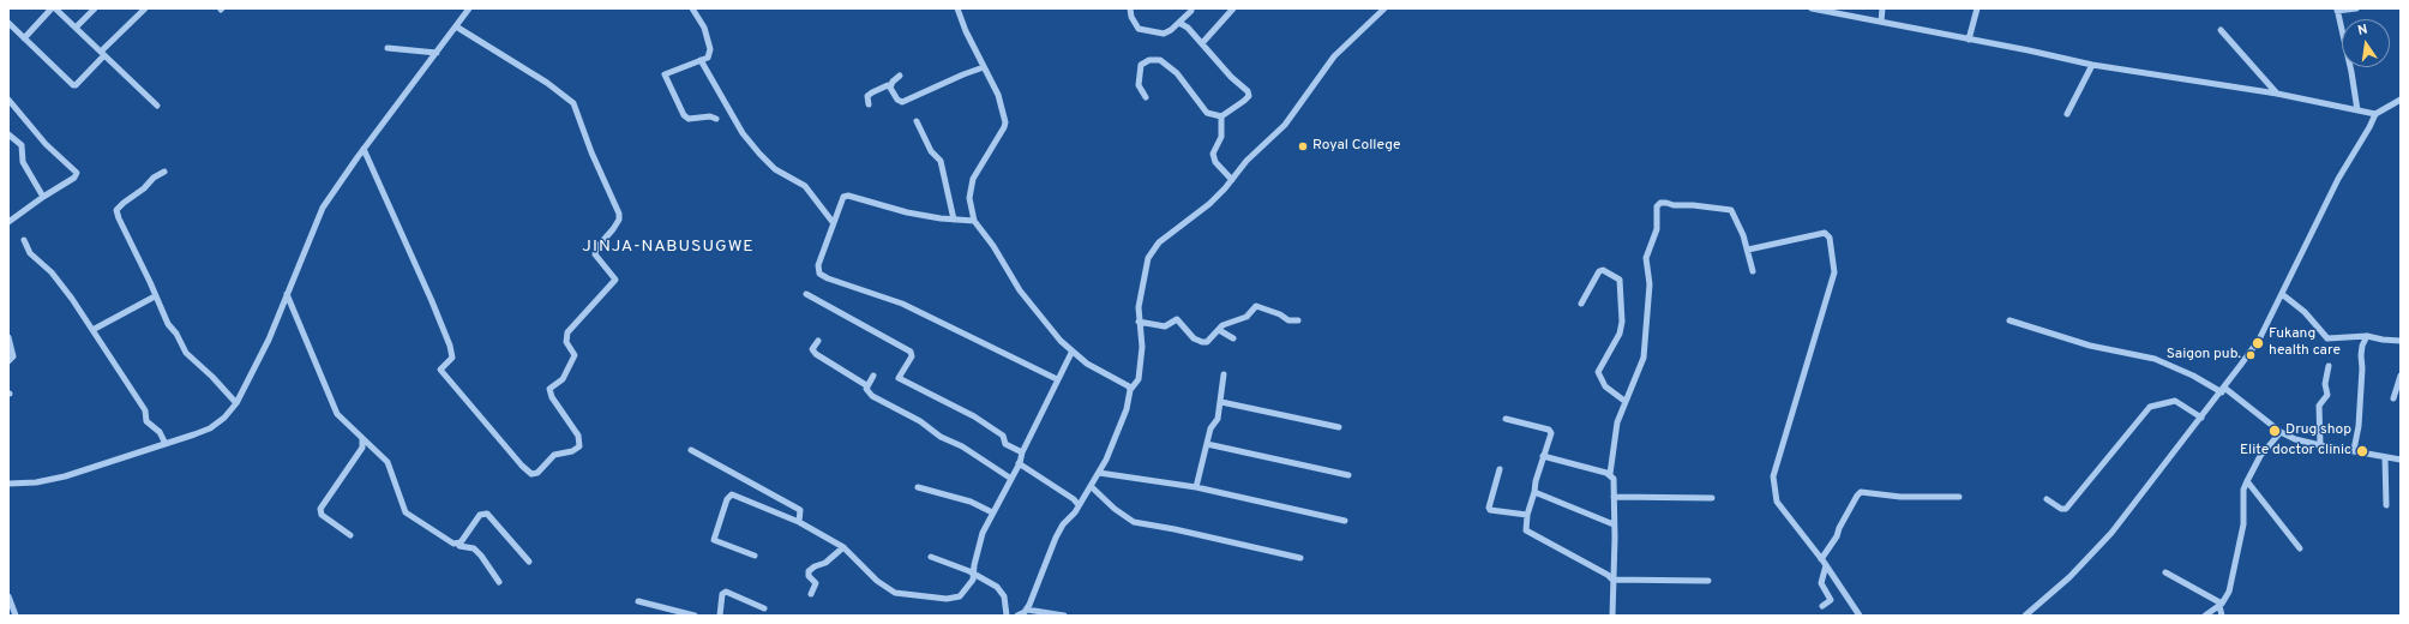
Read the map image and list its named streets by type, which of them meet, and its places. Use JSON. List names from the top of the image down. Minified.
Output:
{"districts":["JINJA-NABUSUGWE"],"places":["Royal College","Fukang health care","Saigon pub.","Drug shop","Elite doctor clinic"],"north":"top"}
